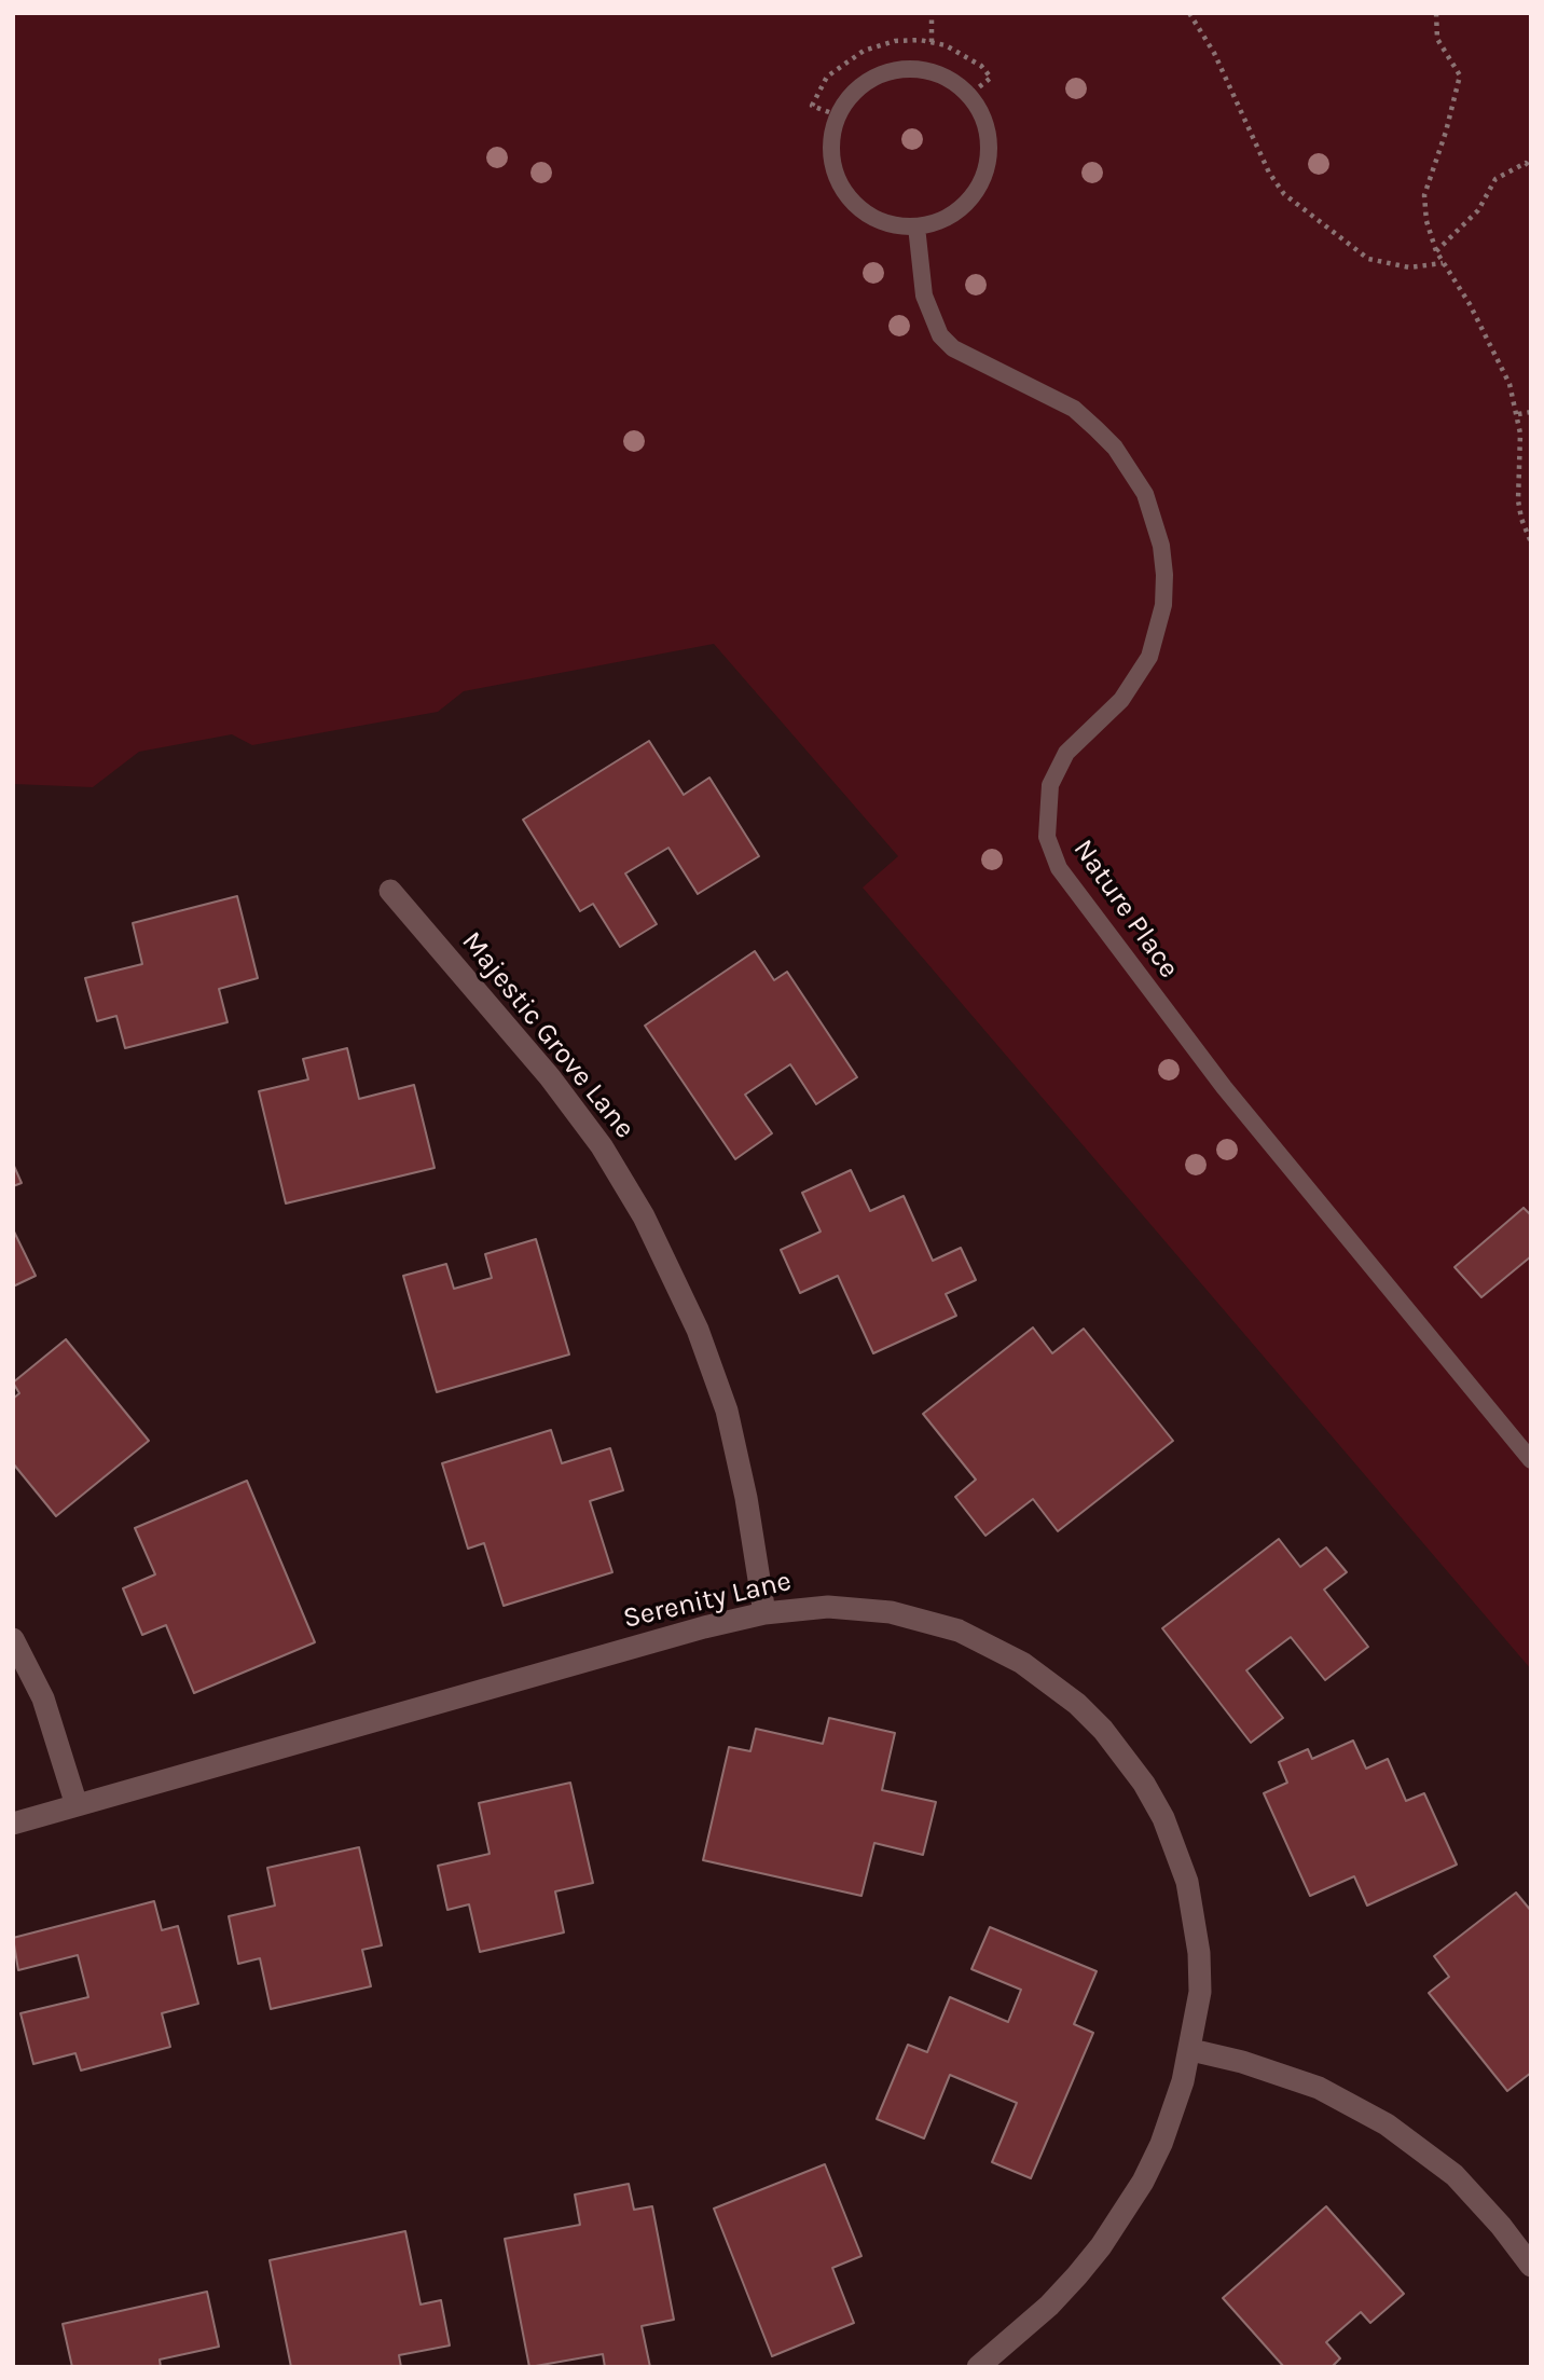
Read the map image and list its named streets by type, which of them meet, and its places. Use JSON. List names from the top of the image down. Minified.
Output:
{"streets":{"street":["Majestic Grove Lane","Serenity Lane"],"lane":["Nature Place"]},"crossings":[["Majestic Grove Lane","Serenity Lane"]]}
